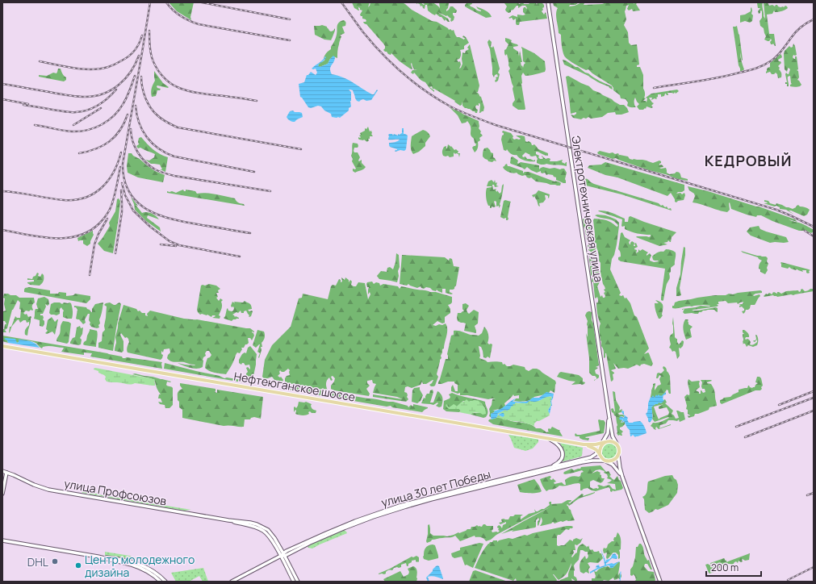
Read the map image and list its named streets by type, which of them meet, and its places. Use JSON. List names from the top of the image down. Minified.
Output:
{"streets":{"main road":["Электротехническая улица","Нефтеюганское шоссе","улица 30 лет Победы","улица Профсоюзов"]},"crossings":[["улица 30 лет Победы","улица Профсоюзов"]],"districts":["КЕДРОВЫЙ"],"places":["DHL","Центр молодежного дизайна"],"scale_bar":"200 m"}
